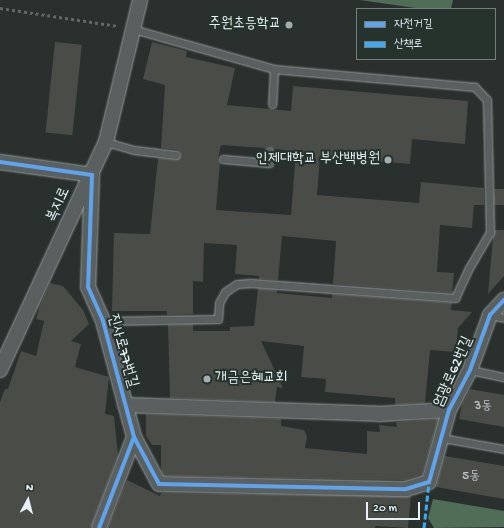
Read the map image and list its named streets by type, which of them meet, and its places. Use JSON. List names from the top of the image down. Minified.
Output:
{"streets":{"street":["복지로","진사로77번길","엄광로62번길"]},"crossings":[["복지로","진사로77번길"],["진사로77번길","엄광로62번길"]],"places":["주원초등학교","인제대학교 부산백병원","개금은혜교회"],"house_numbers":["3동","5동"],"legend":["자전거길","산책로"],"scale_bar":"20 m","north":"top"}
